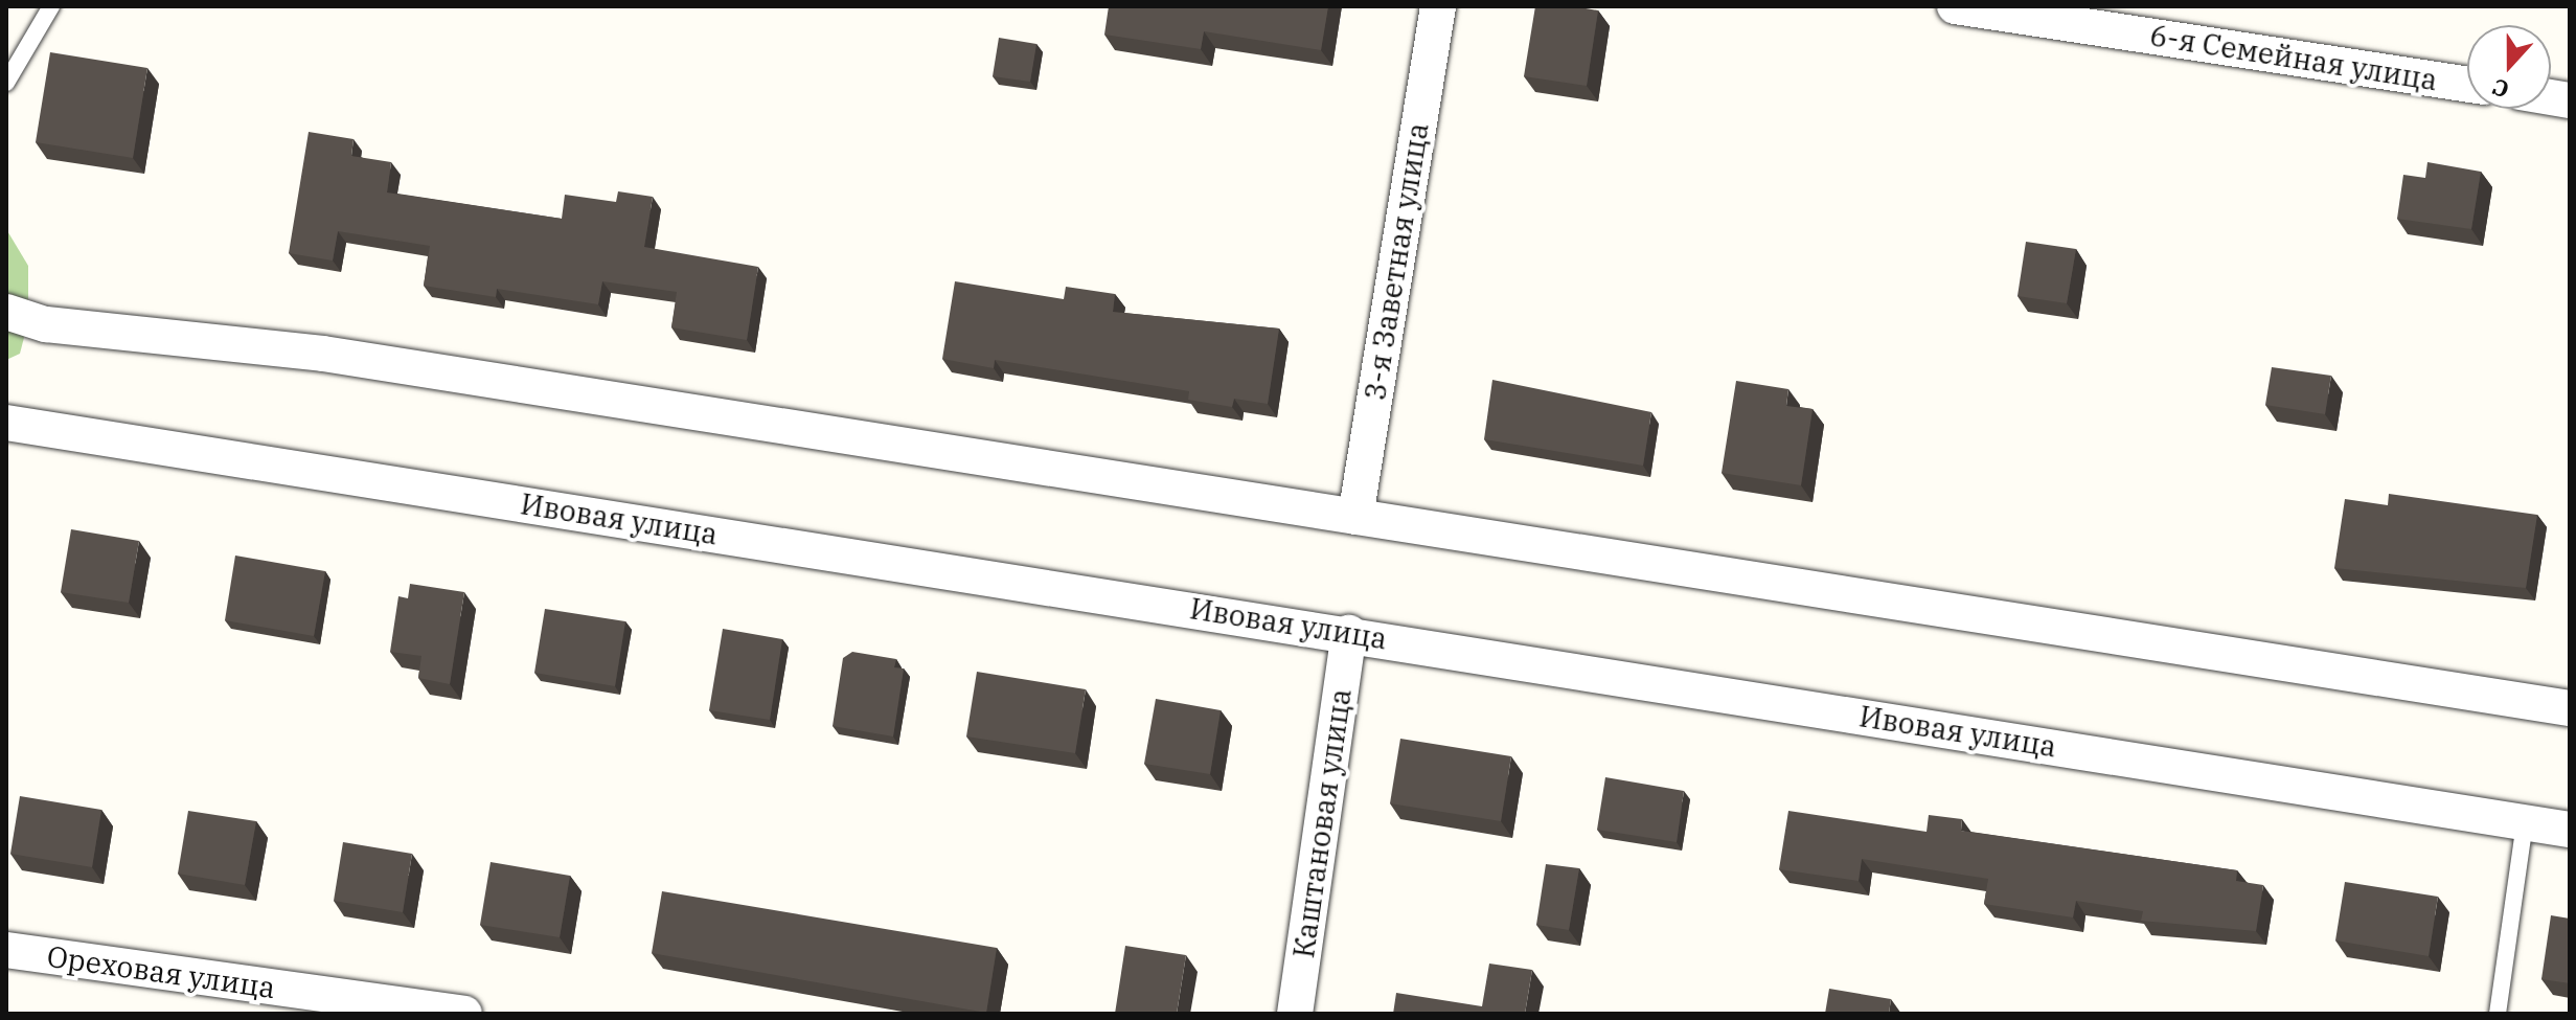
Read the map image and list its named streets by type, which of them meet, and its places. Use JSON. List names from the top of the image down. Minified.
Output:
{"streets":{"street":["6-я Семейная улица","3-я Заветная улица","Ивовая улица","Каштановая улица","Ореховая улица"]},"crossings":[["Ивовая улица","Каштановая улица"]],"north":"bottom"}
